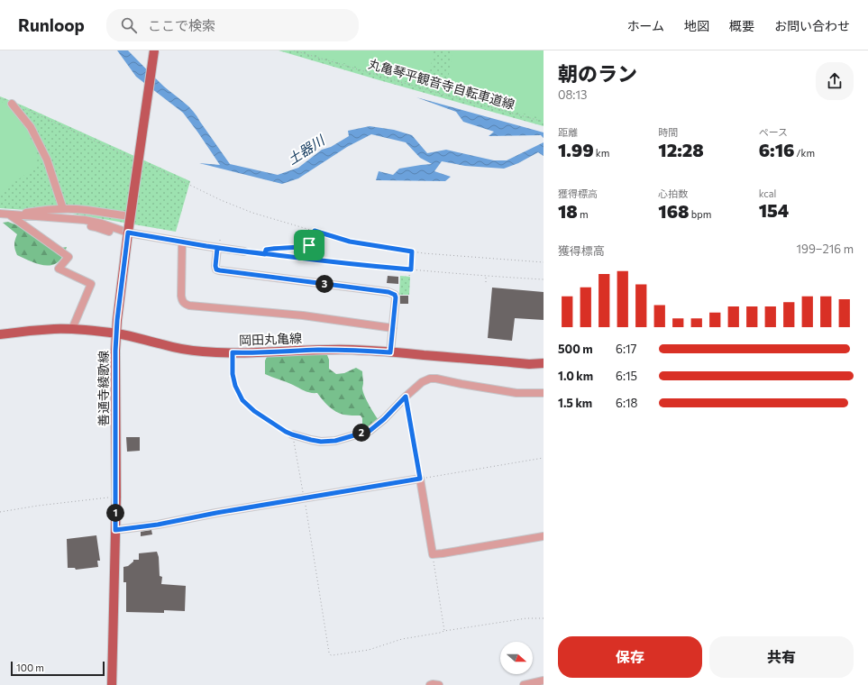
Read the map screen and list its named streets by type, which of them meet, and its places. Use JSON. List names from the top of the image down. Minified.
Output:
{"streets":{"main road":["岡田丸亀線","善通寺綾歌線"],"path":["丸亀琴平観音寺自転車道線"]},"crossings":[["岡田丸亀線","善通寺綾歌線"]],"water":["土器川"],"scale_bar":"100 m","north":"right","page":{"header":"Runloop","search":"ここで検索","nav":["ホーム","地図","概要","お問い合わせ"],"heading":["朝のラン","08:13"],"stats":[["距離","1.99 km"],["時間","12:28"],["ペース","6:16 /km"],["獲得標高","18 m"],["心拍数","168 bpm"],["kcal","154"]],"chart":["獲得標高","199–216 m"],"pins":["3","2","1"],"list":[{"name":"500 m","note":"6:17"},{"name":"1.0 km","note":"6:15"},{"name":"1.5 km","note":"6:18"}],"buttons":["保存","共有"],"scale":"100 m"}}
